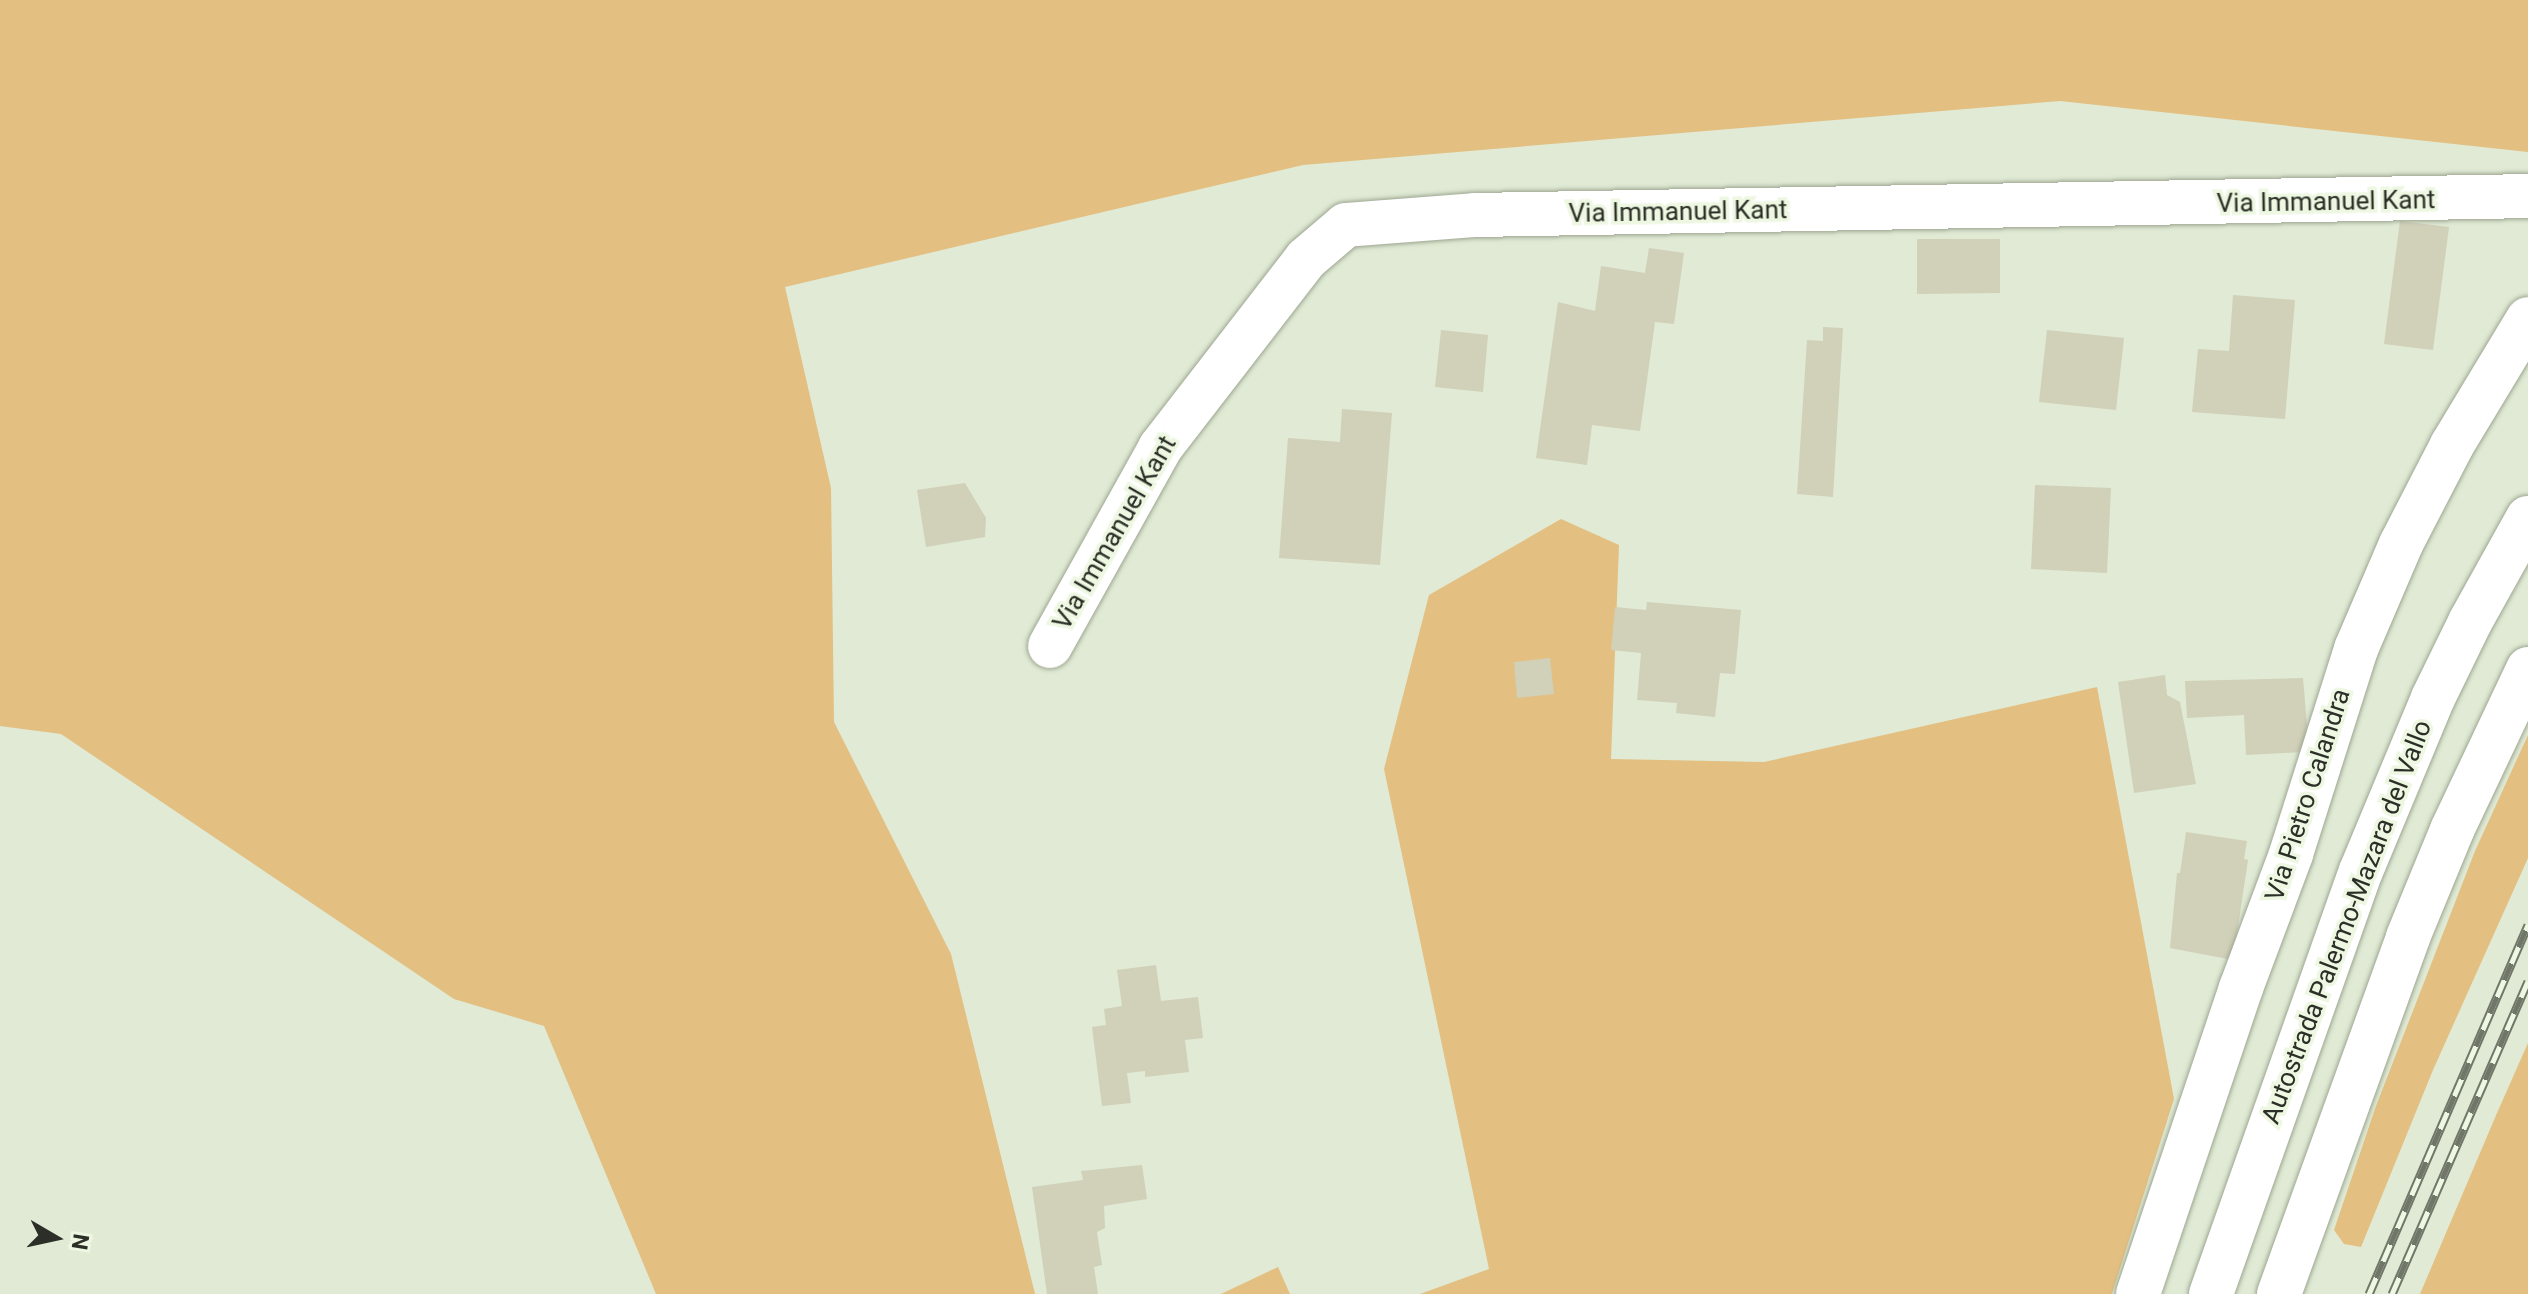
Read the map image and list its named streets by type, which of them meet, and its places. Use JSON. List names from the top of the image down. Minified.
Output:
{"streets":{"main road":["Via Immanuel Kant","Via Pietro Calandra","Autostrada Palermo-Mazara del Vallo"]},"north":"right"}
